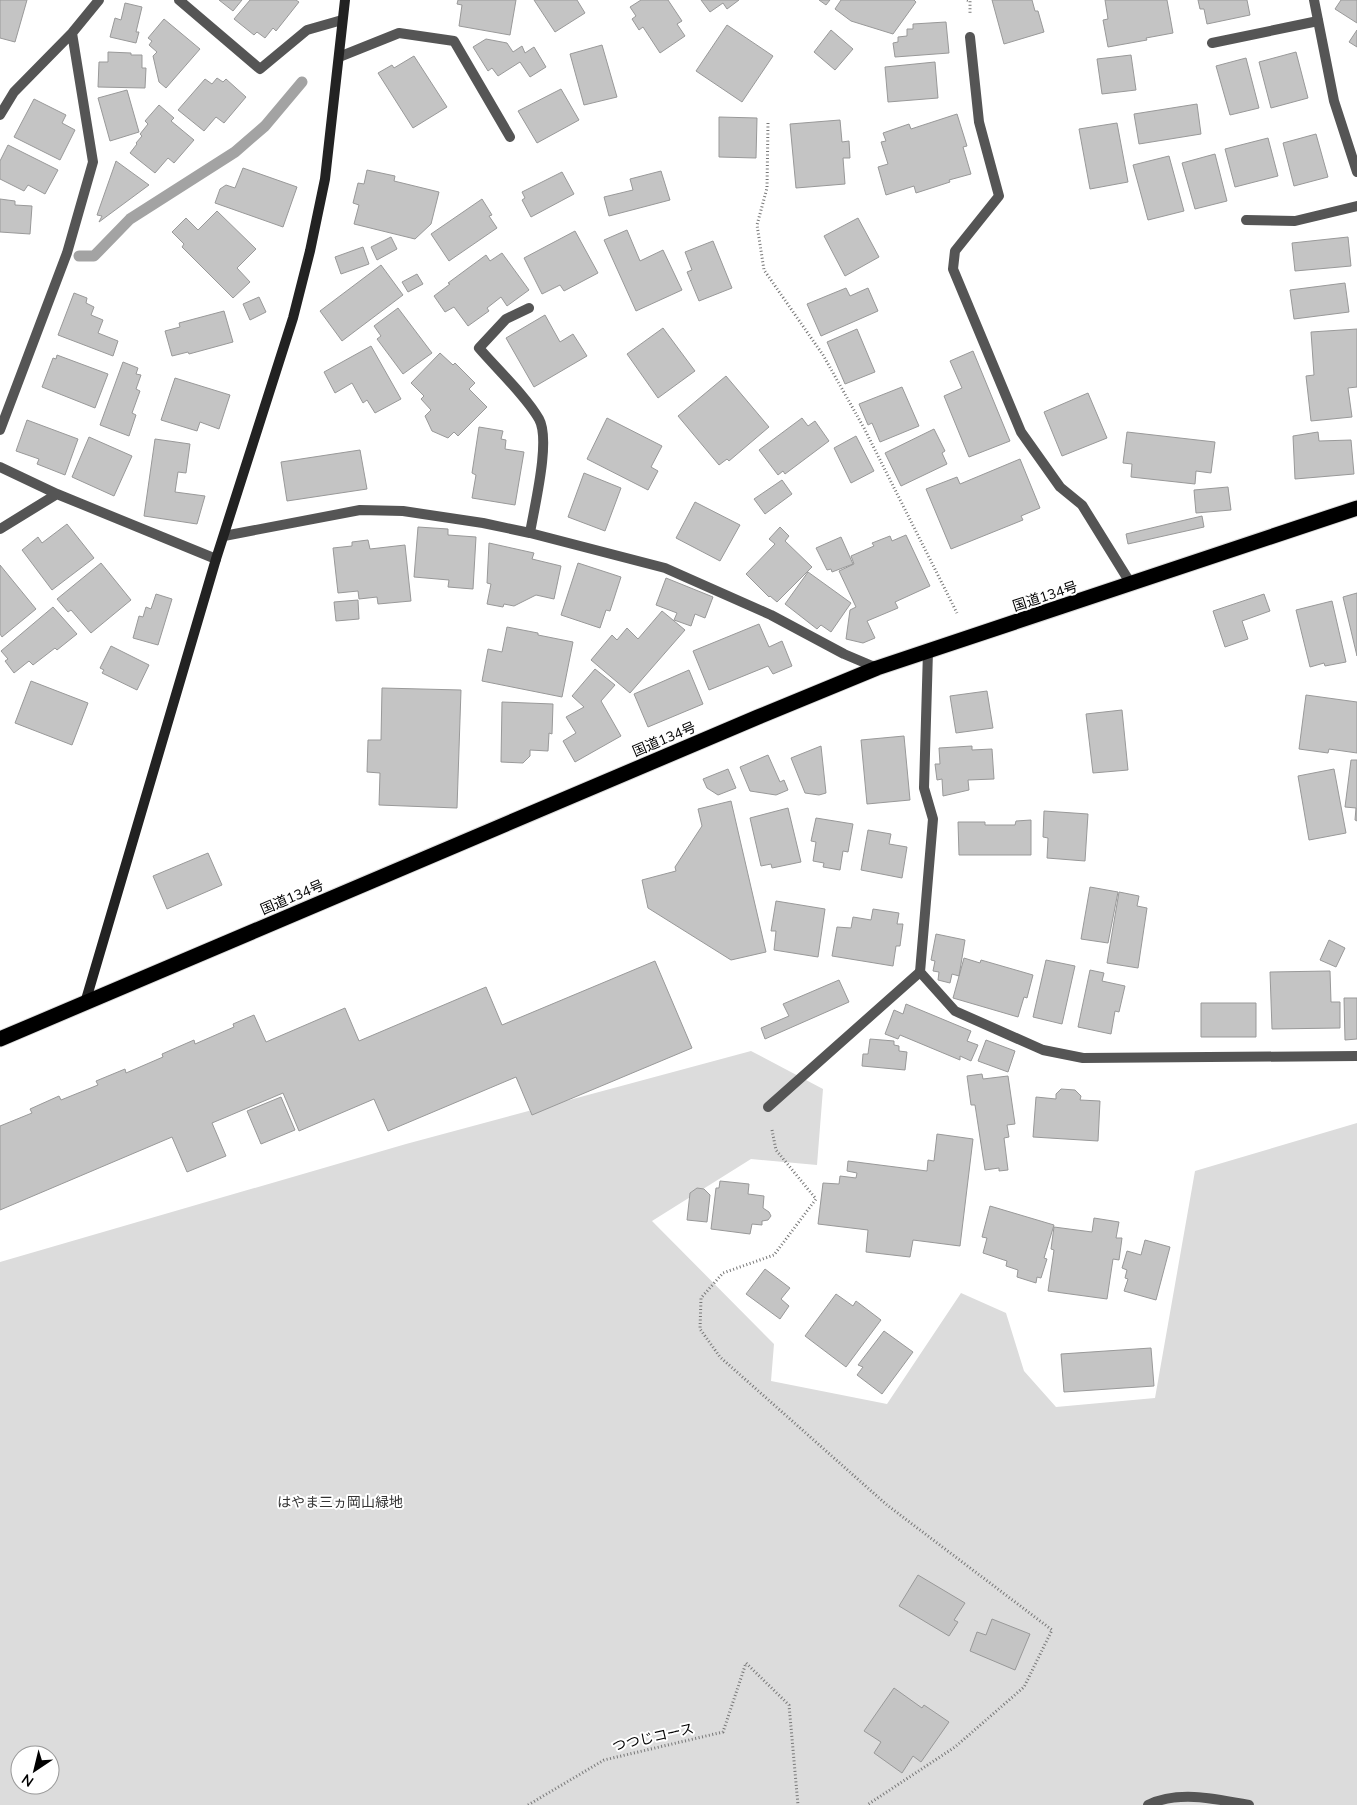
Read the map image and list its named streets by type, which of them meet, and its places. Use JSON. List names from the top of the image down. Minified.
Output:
{"streets":{"highway":["国道134号"],"path":["つつじコース"]},"parks":["はやま三ヵ岡山緑地"],"north":"bottom left"}
